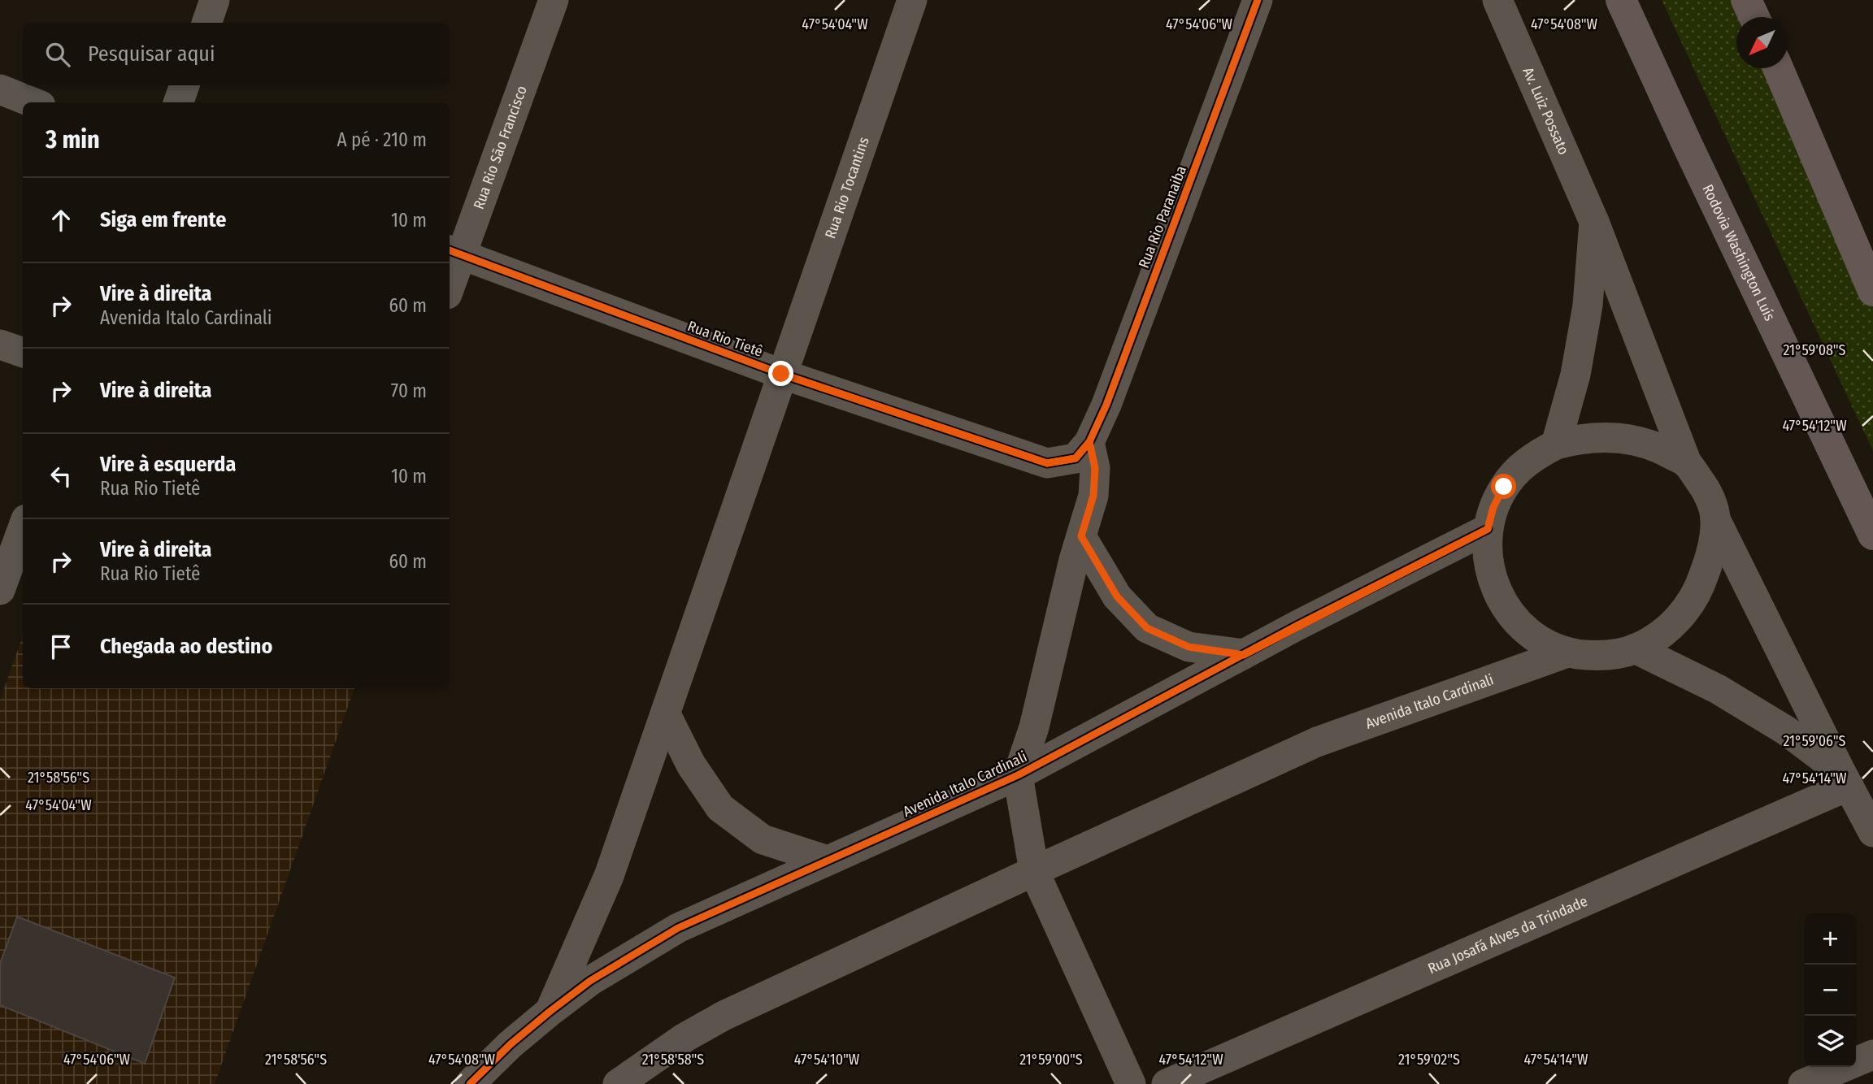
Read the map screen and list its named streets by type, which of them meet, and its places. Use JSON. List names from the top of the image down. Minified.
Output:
{"streets":{"highway":["Rodovia Washington Luís"],"street":["Av. Luiz Possato","Rua Rio São Francisco","Rua Rio Tocantins","Rua Rio Paranaiba","Rua Rio Tietê","Avenida Italo Cardinali","Rua Josafá Alves da Trindade"]},"crossings":[["Rua Rio São Francisco","Rua Rio Tietê"],["Rua Rio Tocantins","Rua Rio Tietê"],["Rua Rio Tocantins","Avenida Italo Cardinali"],["Rua Rio Paranaiba","Rua Rio Tietê"]],"north":"bottom left","page":{"search":"Pesquisar aqui","heading":["3 min","A pé · 210 m"],"list":[["Siga em frente","10 m"],["Vire à direita","Avenida Italo Cardinali","60 m"],["Vire à direita","70 m"],["Vire à esquerda","Rua Rio Tietê","10 m"],["Vire à direita","Rua Rio Tietê","60 m"],"Chegada ao destino"],"map_buttons":["+","−"]},"coordinates":["47°54'04\"W","47°54'06\"W","47°54'08\"W","21°59'08\"S","47°54'12\"W","21°59'06\"S","21°58'56\"S","47°54'14\"W","21°58'58\"S","21°59'00\"S","21°59'02\"S","47°54'10\"W"]}
